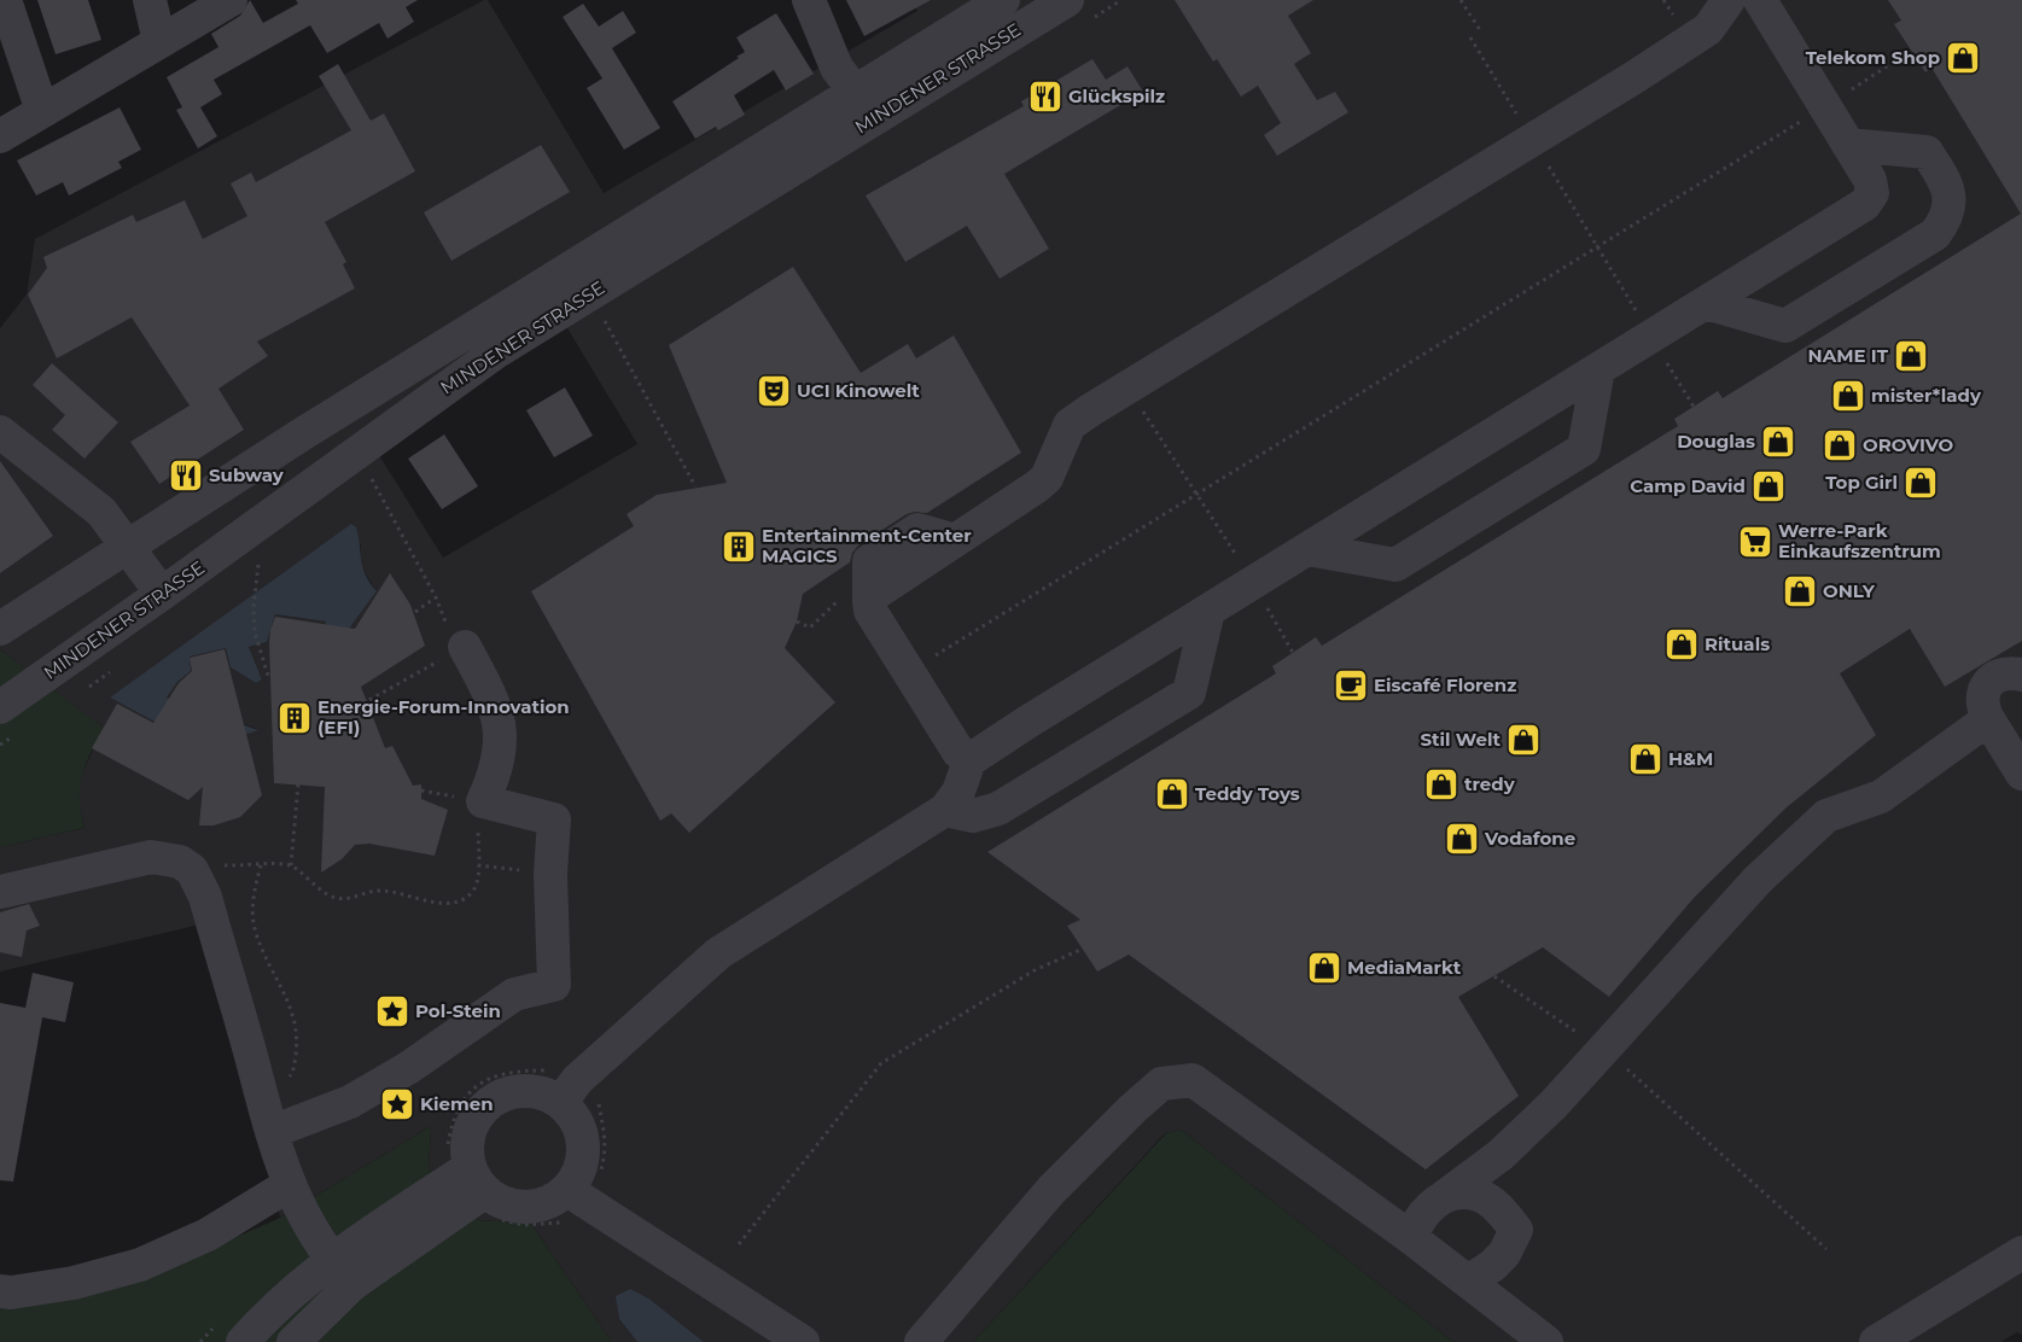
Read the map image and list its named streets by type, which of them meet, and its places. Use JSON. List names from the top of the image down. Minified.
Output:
{"streets":{"street":["MINDENER STRASSE"]},"places":{"shop":["Telekom Shop","NAME IT","mister*lady","Douglas","OROVIVO","Top Girl","Camp David","ONLY","Rituals","Stil Welt","H&M","tredy","Teddy Toys","Vodafone","MediaMarkt"],"restaurant":["Glückspilz","Subway"],"theatre":["UCI Kinowelt"],"supermarket":["Werre-Park Einkaufszentrum"],"building":["Entertainment-Center MAGICS","Energie-Forum-Innovation (EFI)"],"cafe":["Eiscafé Florenz"],"place":["Pol-Stein","Kiemen"]}}
